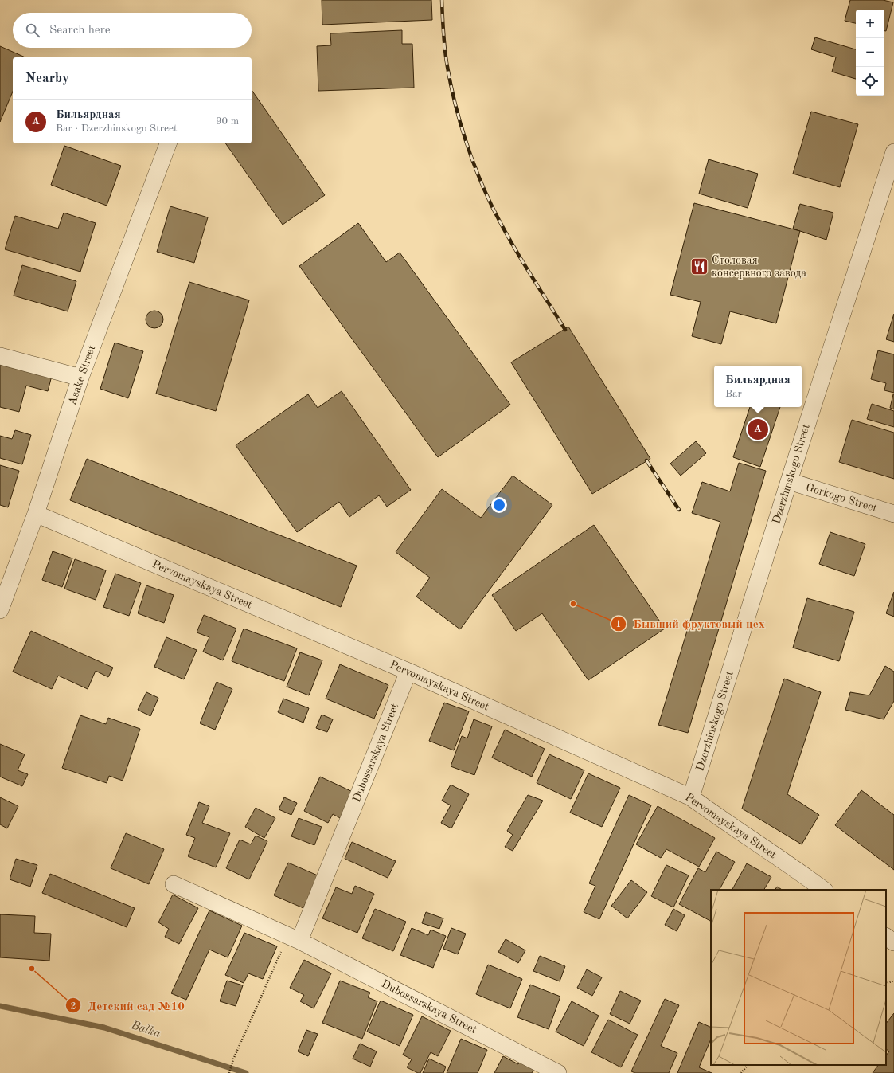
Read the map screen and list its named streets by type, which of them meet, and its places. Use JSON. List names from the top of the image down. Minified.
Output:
{"streets":{"street":["Asake Street","Dzerzhinskogo Street","Gorkogo Street","Pervomayskaya Street","Dubossarskaya Street"]},"crossings":[["Asake Street","Pervomayskaya Street"],["Dzerzhinskogo Street","Gorkogo Street"],["Dzerzhinskogo Street","Pervomayskaya Street"],["Pervomayskaya Street","Dubossarskaya Street"]],"water":["Balka"],"places":{"restaurant":["Столовая консервного завода"],"other":["Бывший фруктовый цех","Детский сад №10"]},"page":{"map_buttons":["+","−"],"search":"Search here","heading":"Nearby","list":[{"mark":"A","name":"Бильярдная","note":"Bar · Dzerzhinskogo Street","value":"90 m"}],"popup":["Бильярдная","Bar"],"pins":"A"}}
